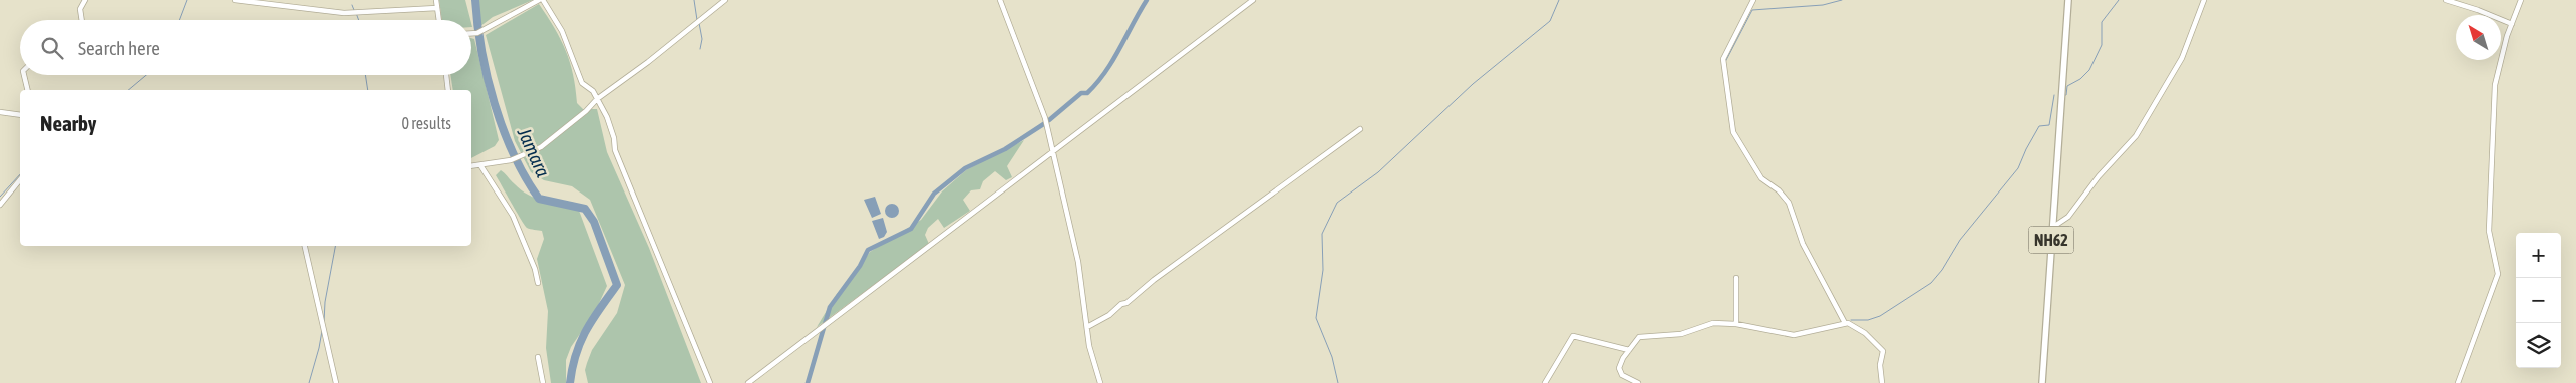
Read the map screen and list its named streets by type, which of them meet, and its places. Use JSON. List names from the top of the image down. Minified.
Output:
{"streets":{"main road":["NH62"]},"water":["Jamara"],"north":"top left","page":{"search":"Search here","heading":["Nearby","0 results"],"map_buttons":["+","−"]}}
